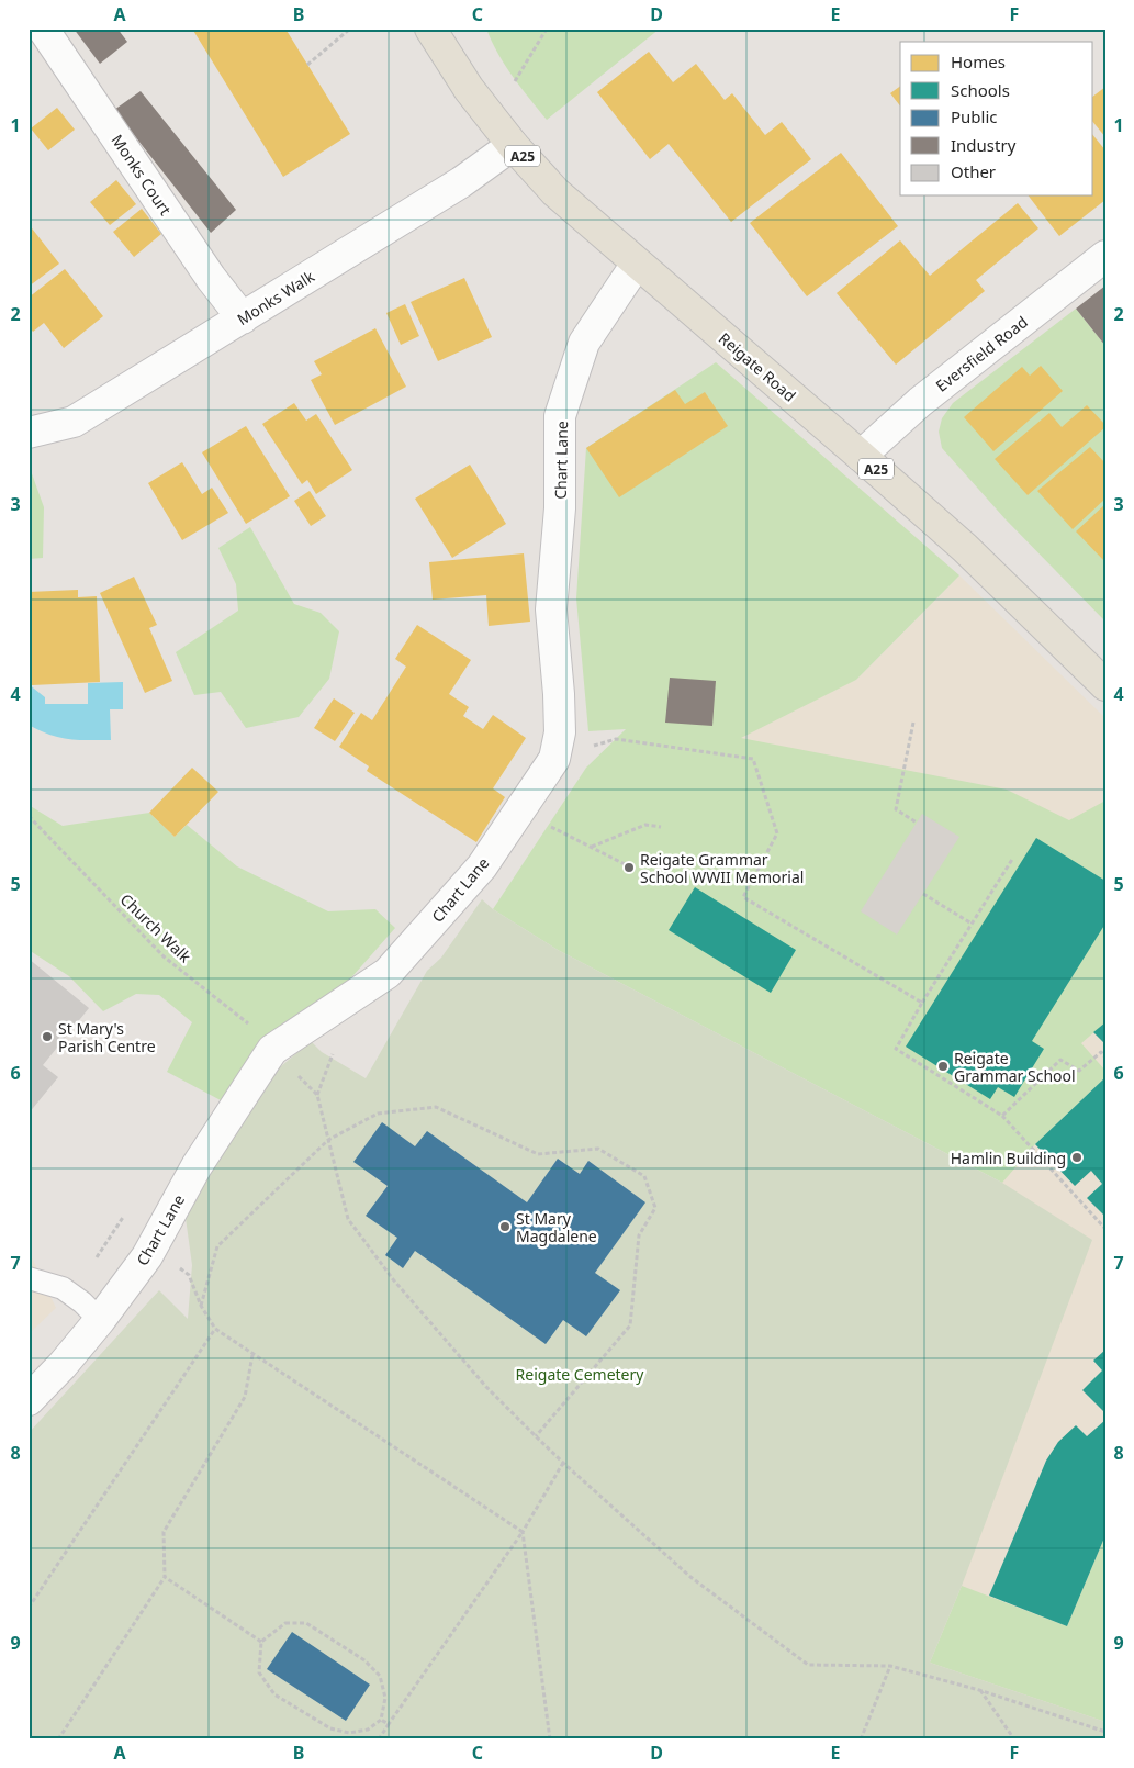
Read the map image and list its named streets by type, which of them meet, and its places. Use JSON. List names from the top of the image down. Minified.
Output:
{"streets":{"main road":["A25","Reigate Road"],"street":["Monks Court","Monks Walk","Eversfield Road","Chart Lane"],"path":["Church Walk"]},"crossings":[["Monks Court","Monks Walk"],["Monks Walk","Reigate Road"],["Eversfield Road","Reigate Road"],["Reigate Road","Chart Lane"],["Chart Lane","Church Walk"]],"parks":["Reigate Cemetery"],"places":["Reigate Grammar School WWII Memorial","St Mary's Parish Centre","Reigate Grammar School","Hamlin Building","St Mary Magdalene"],"legend":["Homes","Schools","Public","Industry","Other"],"grid":{"columns":["A","B","C","D","E","F"],"rows":["1","2","3","4","5","6","7","8","9"]}}
